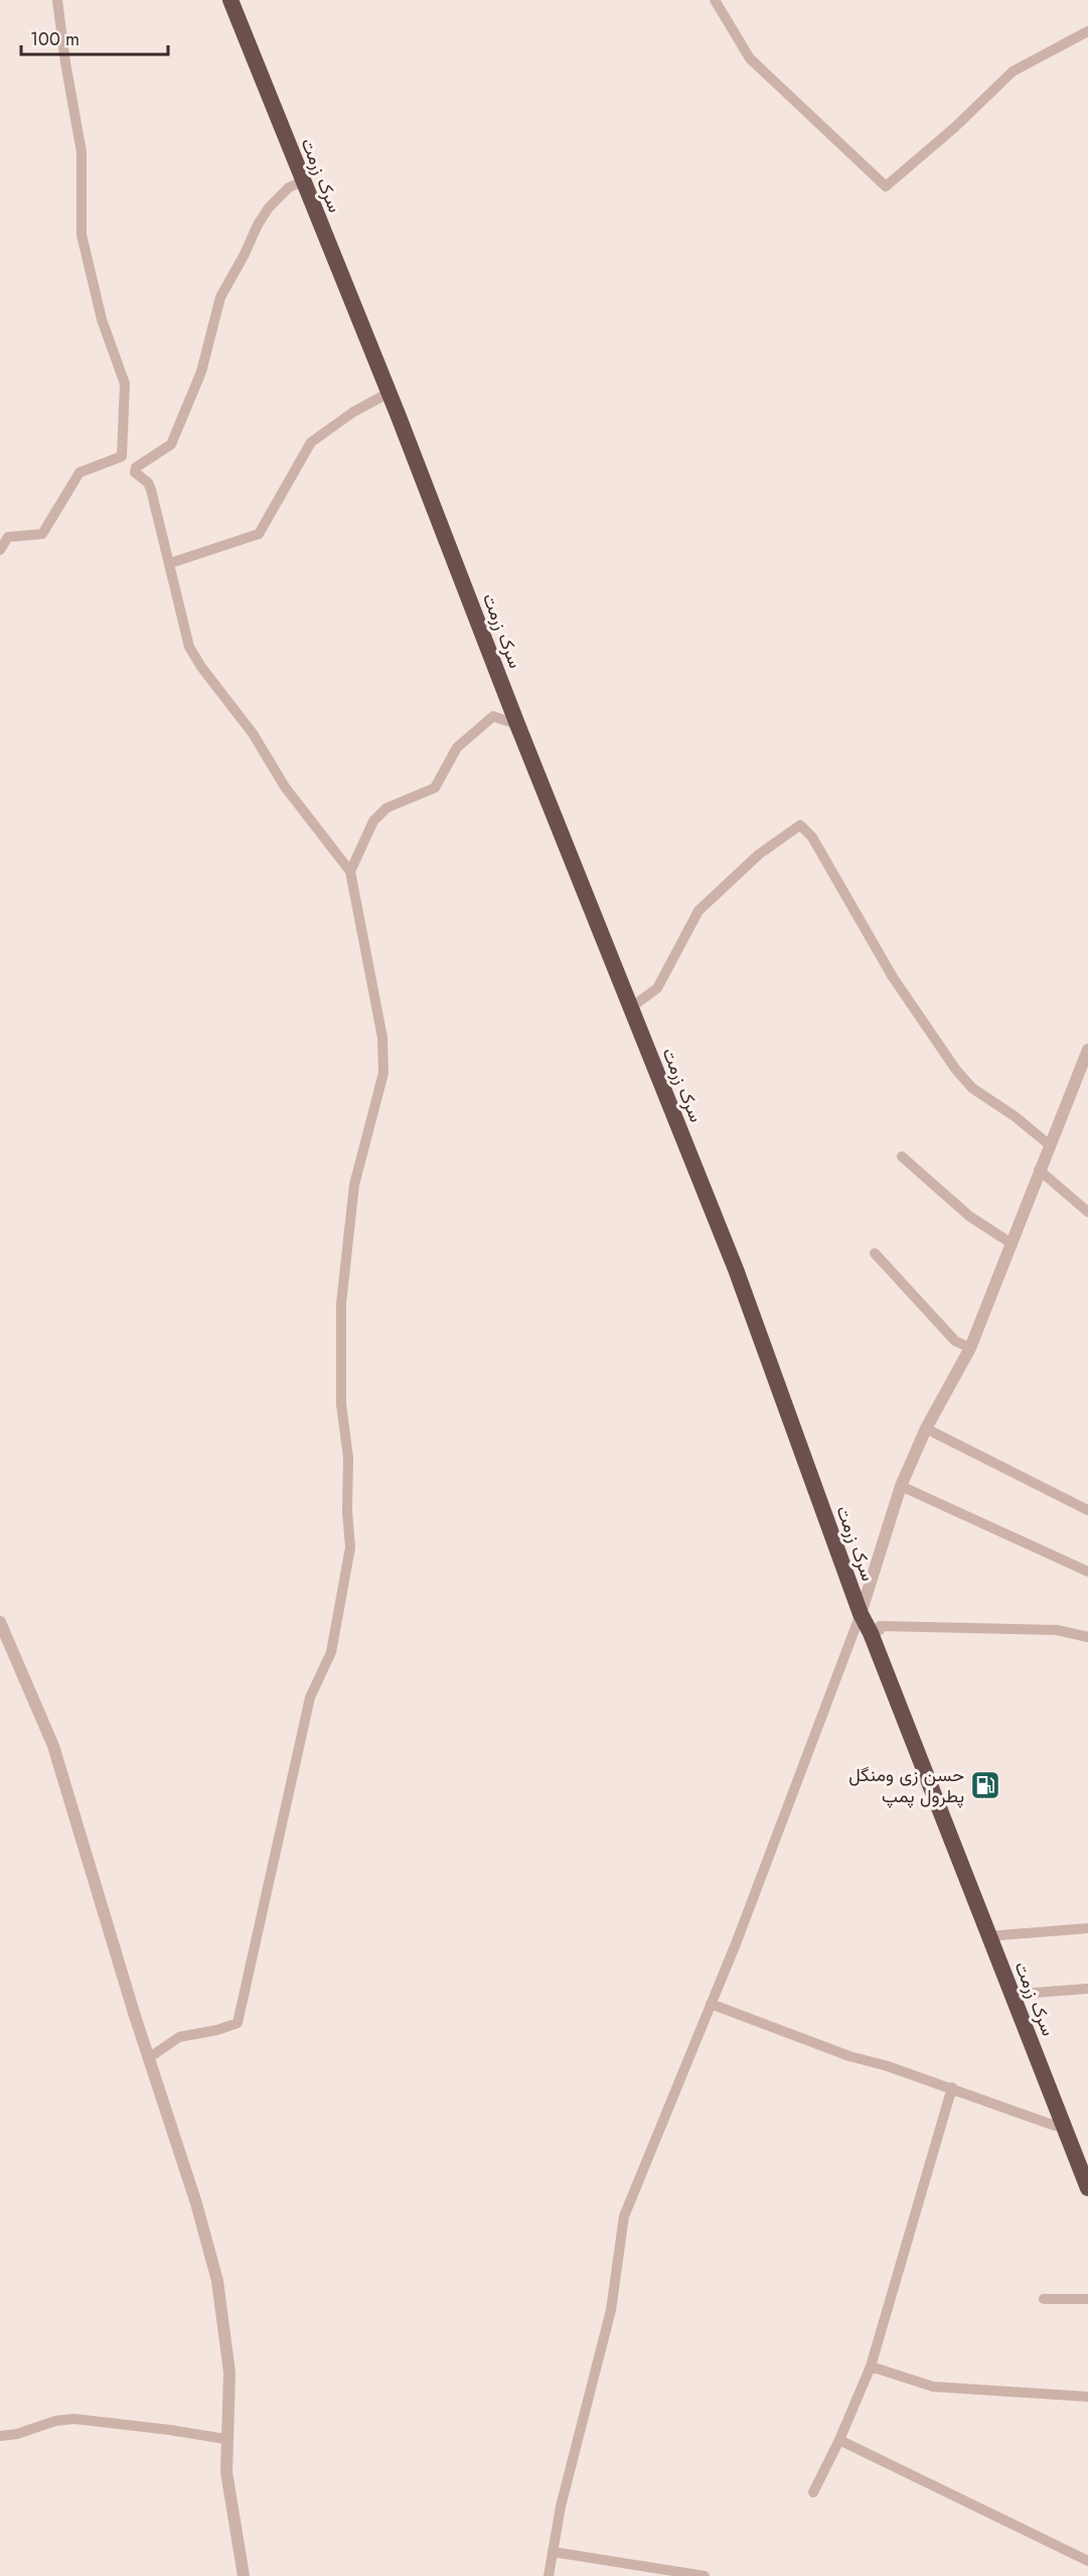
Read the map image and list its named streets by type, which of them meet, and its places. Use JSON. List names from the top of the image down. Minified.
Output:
{"streets":{"highway":["سرک زرمت"]},"places":{"fuel station":["حسن زی ومنگل پطرول پمپ"]},"scale_bar":"100 m"}
